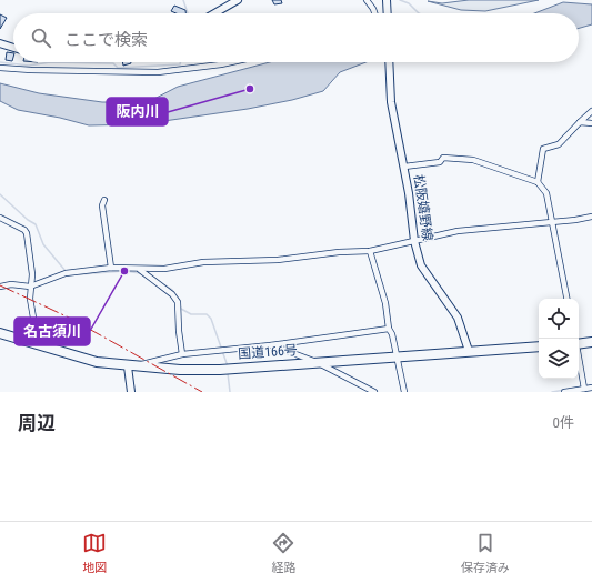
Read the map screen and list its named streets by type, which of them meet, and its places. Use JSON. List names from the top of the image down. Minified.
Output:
{"streets":{"highway":["国道166号"],"main road":["松阪嬉野線"]},"crossings":[["松阪嬉野線","国道166号"]],"places":["阪内川","名古須川"],"page":{"search":"ここで検索","heading":["周辺","0件"],"nav":["地図","経路","保存済み"]}}
